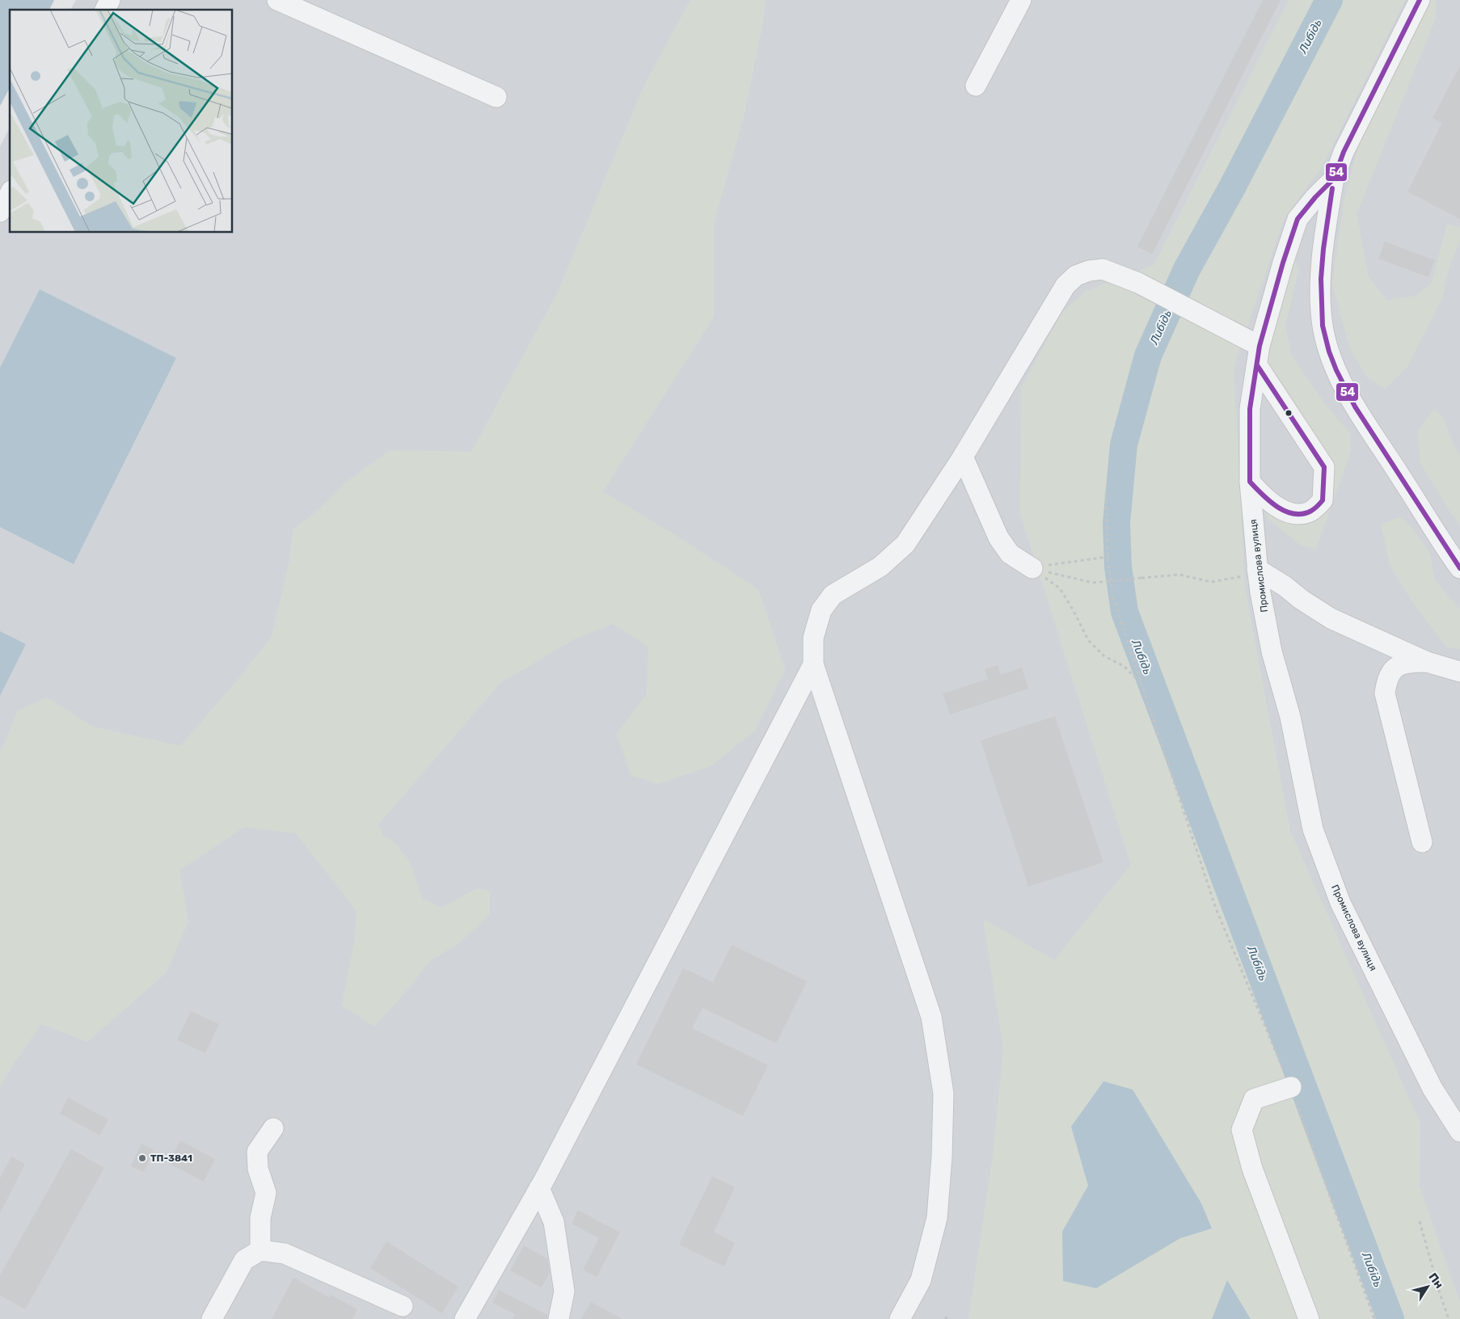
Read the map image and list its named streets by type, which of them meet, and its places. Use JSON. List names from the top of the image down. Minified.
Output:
{"streets":{"street":["Промислова вулиця"]},"water":["Либідь"],"places":["ТП-3841"],"lines":["transit line 54"],"north":"top right"}
